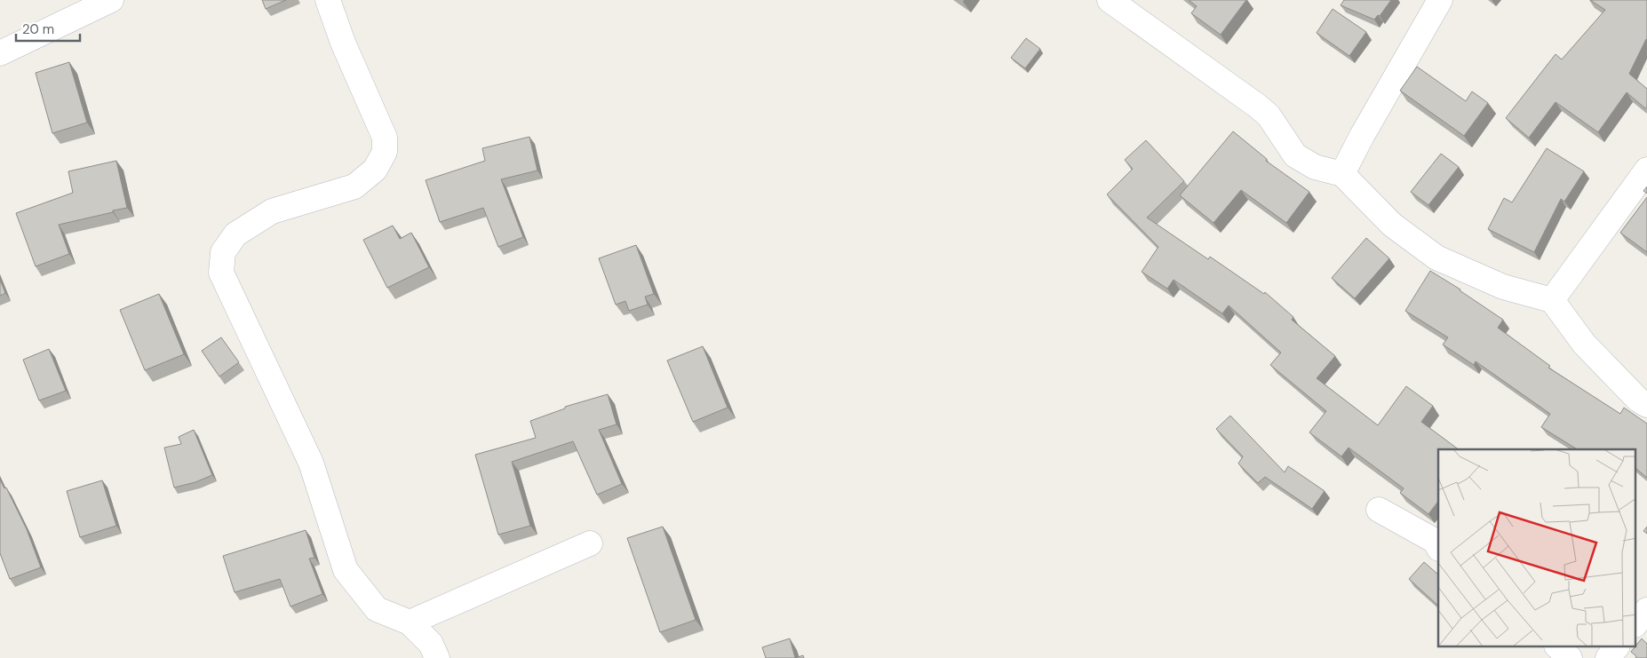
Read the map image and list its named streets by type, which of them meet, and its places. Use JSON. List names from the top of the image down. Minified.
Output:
{"scale_bar":"20 m"}
